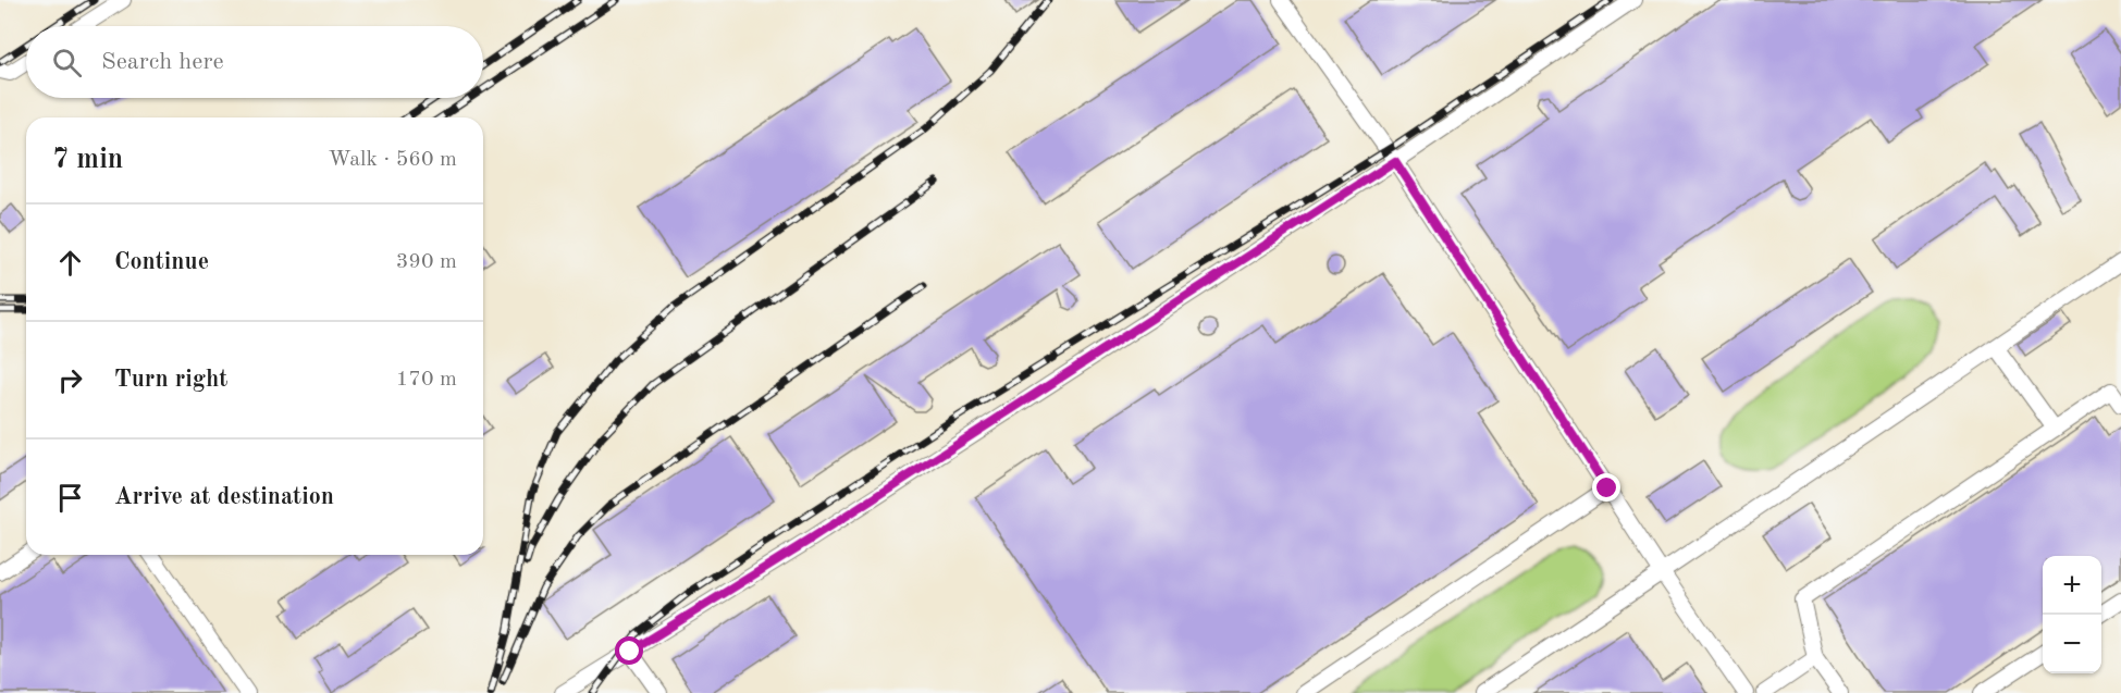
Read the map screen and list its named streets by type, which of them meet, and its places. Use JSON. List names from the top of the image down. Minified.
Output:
{"page":{"search":"Search here","heading":["7 min","Walk · 560 m"],"list":[["Continue","390 m"],["Turn right","170 m"],"Arrive at destination"],"map_buttons":["+","−"]}}
